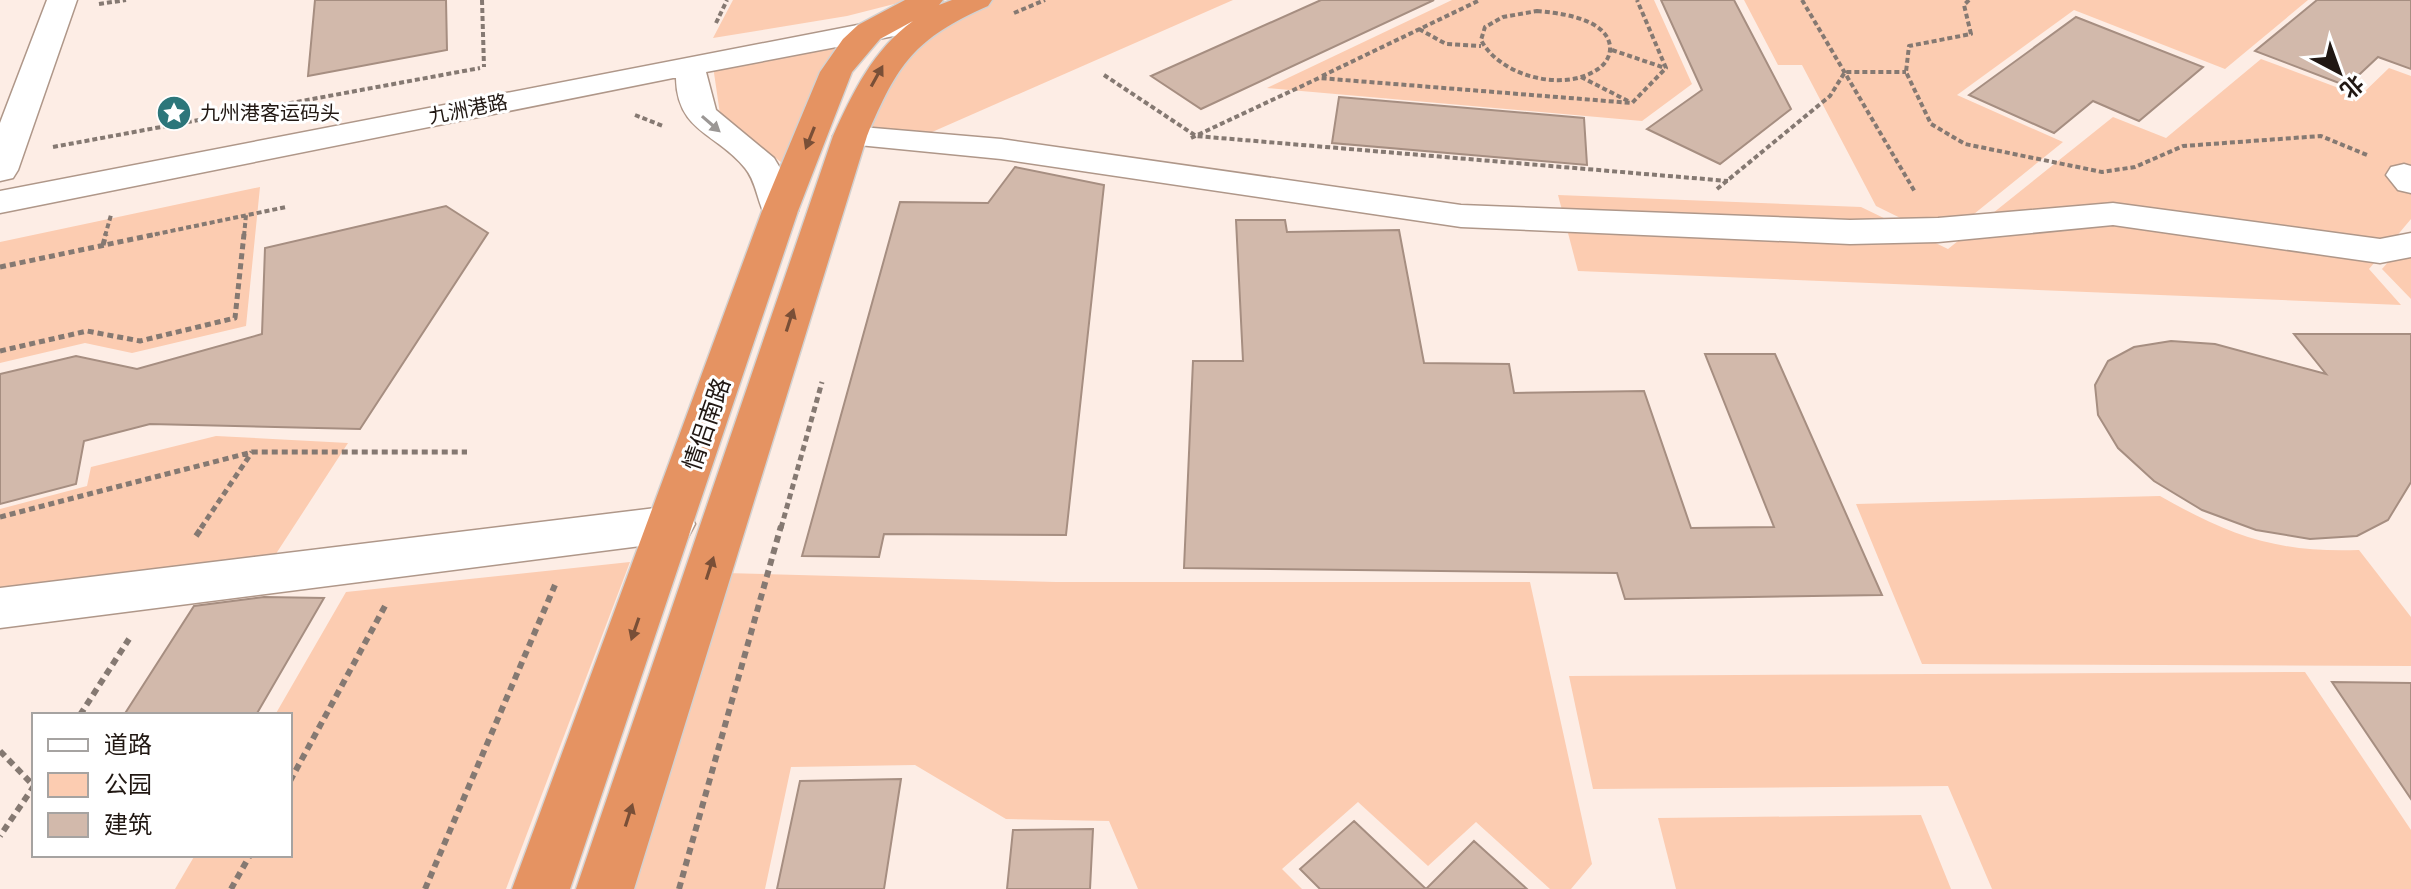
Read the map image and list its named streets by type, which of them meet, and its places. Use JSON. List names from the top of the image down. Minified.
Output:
{"streets":{"highway":["情侣南路"],"street":["九洲港路"]},"crossings":[["九洲港路","情侣南路"]],"places":{"place":["九州港客运码头"]},"legend":["道路","公园","建筑"],"north":"bottom right"}
